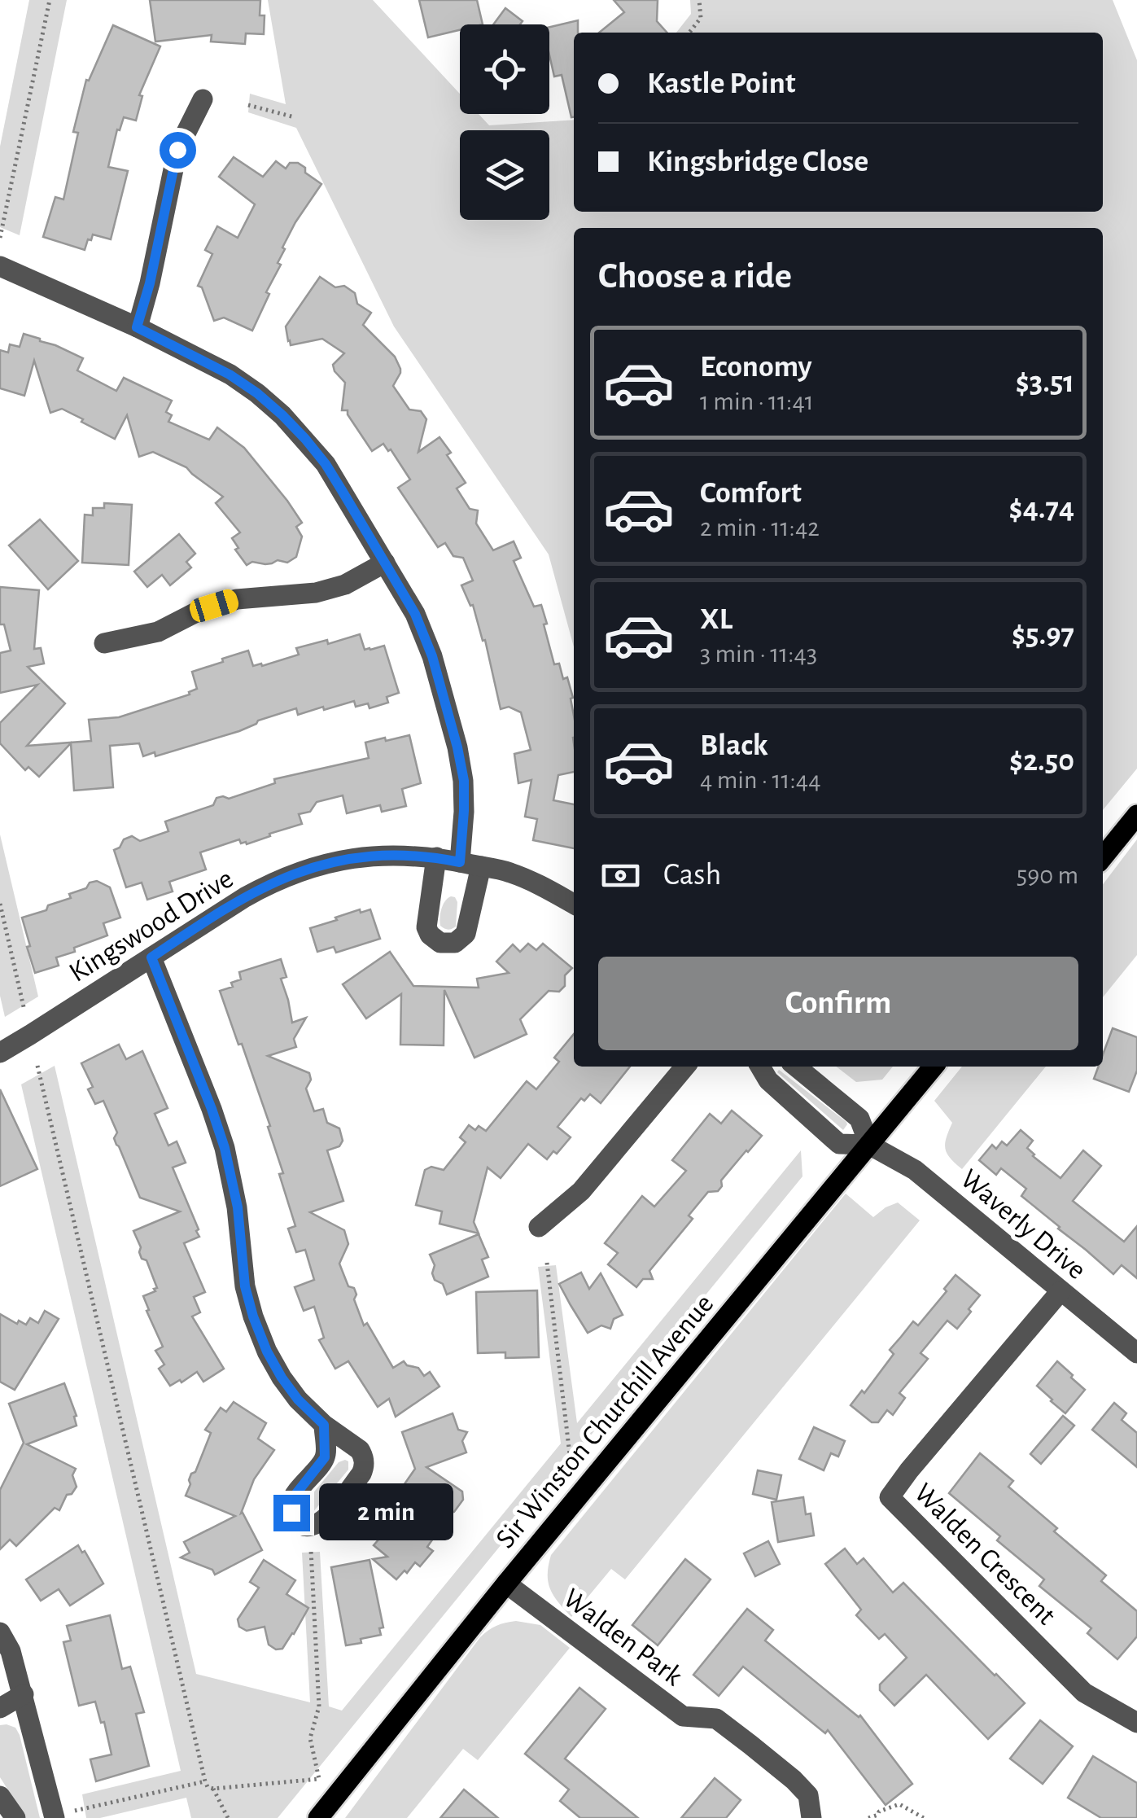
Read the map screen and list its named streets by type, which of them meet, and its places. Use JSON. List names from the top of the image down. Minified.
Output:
{"streets":{"main road":["Sir Winston Churchill Avenue"],"street":["Kingswood Drive","Waverly Drive","Walden Crescent","Walden Park"]},"crossings":[["Waverly Drive","Sir Winston Churchill Avenue"],["Waverly Drive","Walden Crescent"],["Sir Winston Churchill Avenue","Walden Park"]],"page":{"banner":["Kastle Point","Kingsbridge Close"],"heading":"Choose a ride","list":[{"name":"Economy","note":"1 min · 11:41","value":"$3.51"},{"name":"Comfort","note":"2 min · 11:42","value":"$4.74"},{"name":"XL","note":"3 min · 11:43","value":"$5.97"},{"name":"Black","note":"4 min · 11:44","value":"$2.50"}],"pay":["Cash","590 m"],"buttons":"Confirm","bubble":"2 min"}}
